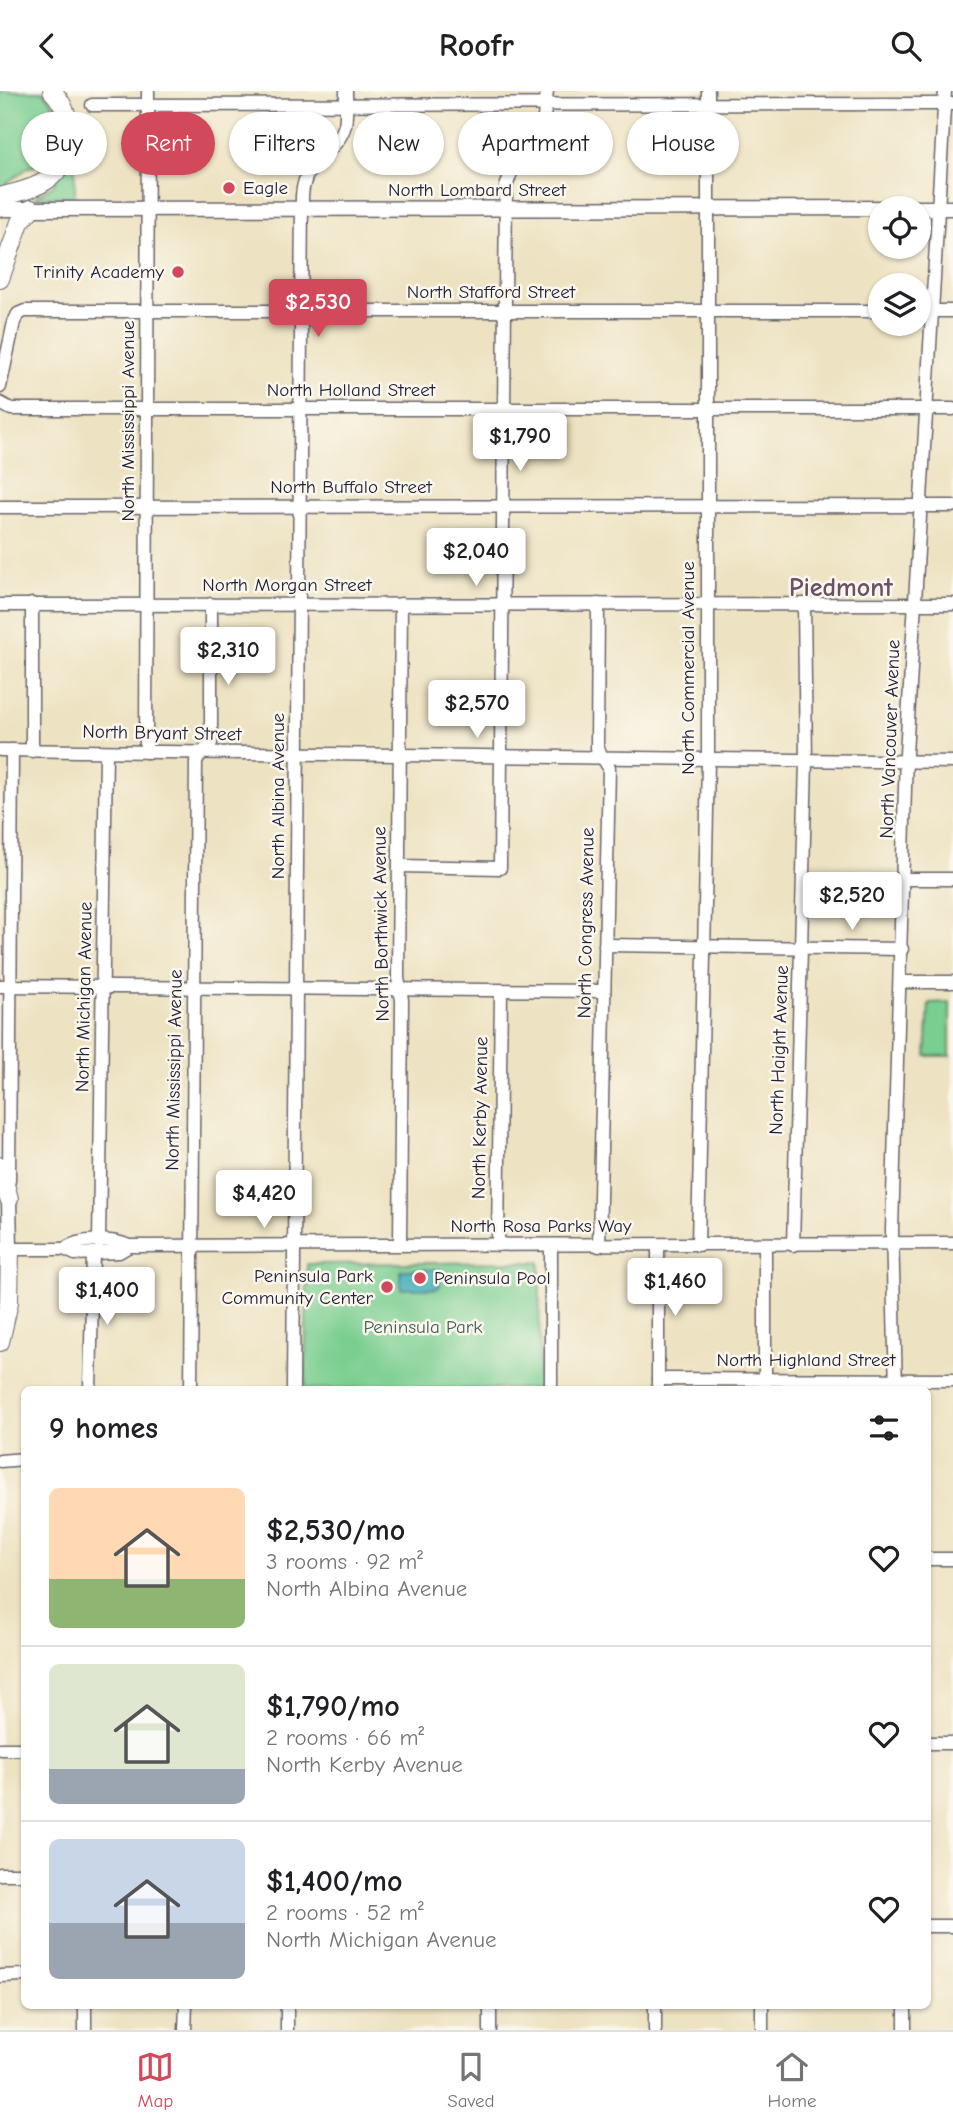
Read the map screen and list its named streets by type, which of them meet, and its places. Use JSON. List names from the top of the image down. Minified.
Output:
{"streets":{"main road":["North Lombard Street"],"street":["North Stafford Street","North Holland Street","North Mississippi Avenue","North Buffalo Street","North Morgan Street","North Commercial Avenue","North Bryant Street","North Vancouver Avenue","North Albina Avenue","North Congress Avenue","North Borthwick Avenue","North Michigan Avenue","North Haight Avenue","North Kerby Avenue","North Rosa Parks Way","North Highland Street"]},"crossings":[["North Lombard Street","North Mississippi Avenue"],["North Lombard Street","North Commercial Avenue"],["North Lombard Street","North Vancouver Avenue"],["North Lombard Street","North Albina Avenue"],["North Stafford Street","North Mississippi Avenue"],["North Stafford Street","North Commercial Avenue"],["North Stafford Street","North Albina Avenue"],["North Holland Street","North Mississippi Avenue"],["North Holland Street","North Commercial Avenue"],["North Holland Street","North Vancouver Avenue"],["North Holland Street","North Albina Avenue"],["North Mississippi Avenue","North Buffalo Street"],["North Mississippi Avenue","North Morgan Street"],["North Mississippi Avenue","North Bryant Street"],["North Mississippi Avenue","North Rosa Parks Way"],["North Buffalo Street","North Commercial Avenue"],["North Buffalo Street","North Vancouver Avenue"],["North Buffalo Street","North Albina Avenue"],["North Morgan Street","North Commercial Avenue"],["North Morgan Street","North Vancouver Avenue"],["North Morgan Street","North Albina Avenue"],["North Morgan Street","North Congress Avenue"],["North Morgan Street","North Borthwick Avenue"],["North Morgan Street","North Haight Avenue"],["North Commercial Avenue","North Bryant Street"],["North Commercial Avenue","North Rosa Parks Way"],["North Bryant Street","North Vancouver Avenue"],["North Bryant Street","North Albina Avenue"],["North Bryant Street","North Congress Avenue"],["North Bryant Street","North Borthwick Avenue"],["North Bryant Street","North Michigan Avenue"],["North Bryant Street","North Haight Avenue"],["North Vancouver Avenue","North Rosa Parks Way"],["North Vancouver Avenue","North Highland Street"],["North Albina Avenue","North Rosa Parks Way"],["North Congress Avenue","North Rosa Parks Way"],["North Borthwick Avenue","North Rosa Parks Way"],["North Michigan Avenue","North Rosa Parks Way"],["North Haight Avenue","North Rosa Parks Way"],["North Kerby Avenue","North Rosa Parks Way"]],"districts":["Piedmont"],"parks":["Peninsula Park"],"places":["Eagle","Trinity Academy","Peninsula Pool","Peninsula Park Community Center"],"page":{"header":"Roofr","chip":["Buy","Rent","Filters","New","Apartment","House"],"price":["$2,530","$1,790","$2,040","$2,310","$2,570","$2,520","$4,420","$1,460","$1,400"],"heading":"9 homes","list":[{"name":"$2,530/mo","note":"3 rooms · 92 m² · North Albina Avenue"},{"name":"$1,790/mo","note":"2 rooms · 66 m² · North Kerby Avenue"},{"name":"$1,400/mo","note":"2 rooms · 52 m² · North Michigan Avenue"}],"tabs":["Map","Saved","Home"]}}
